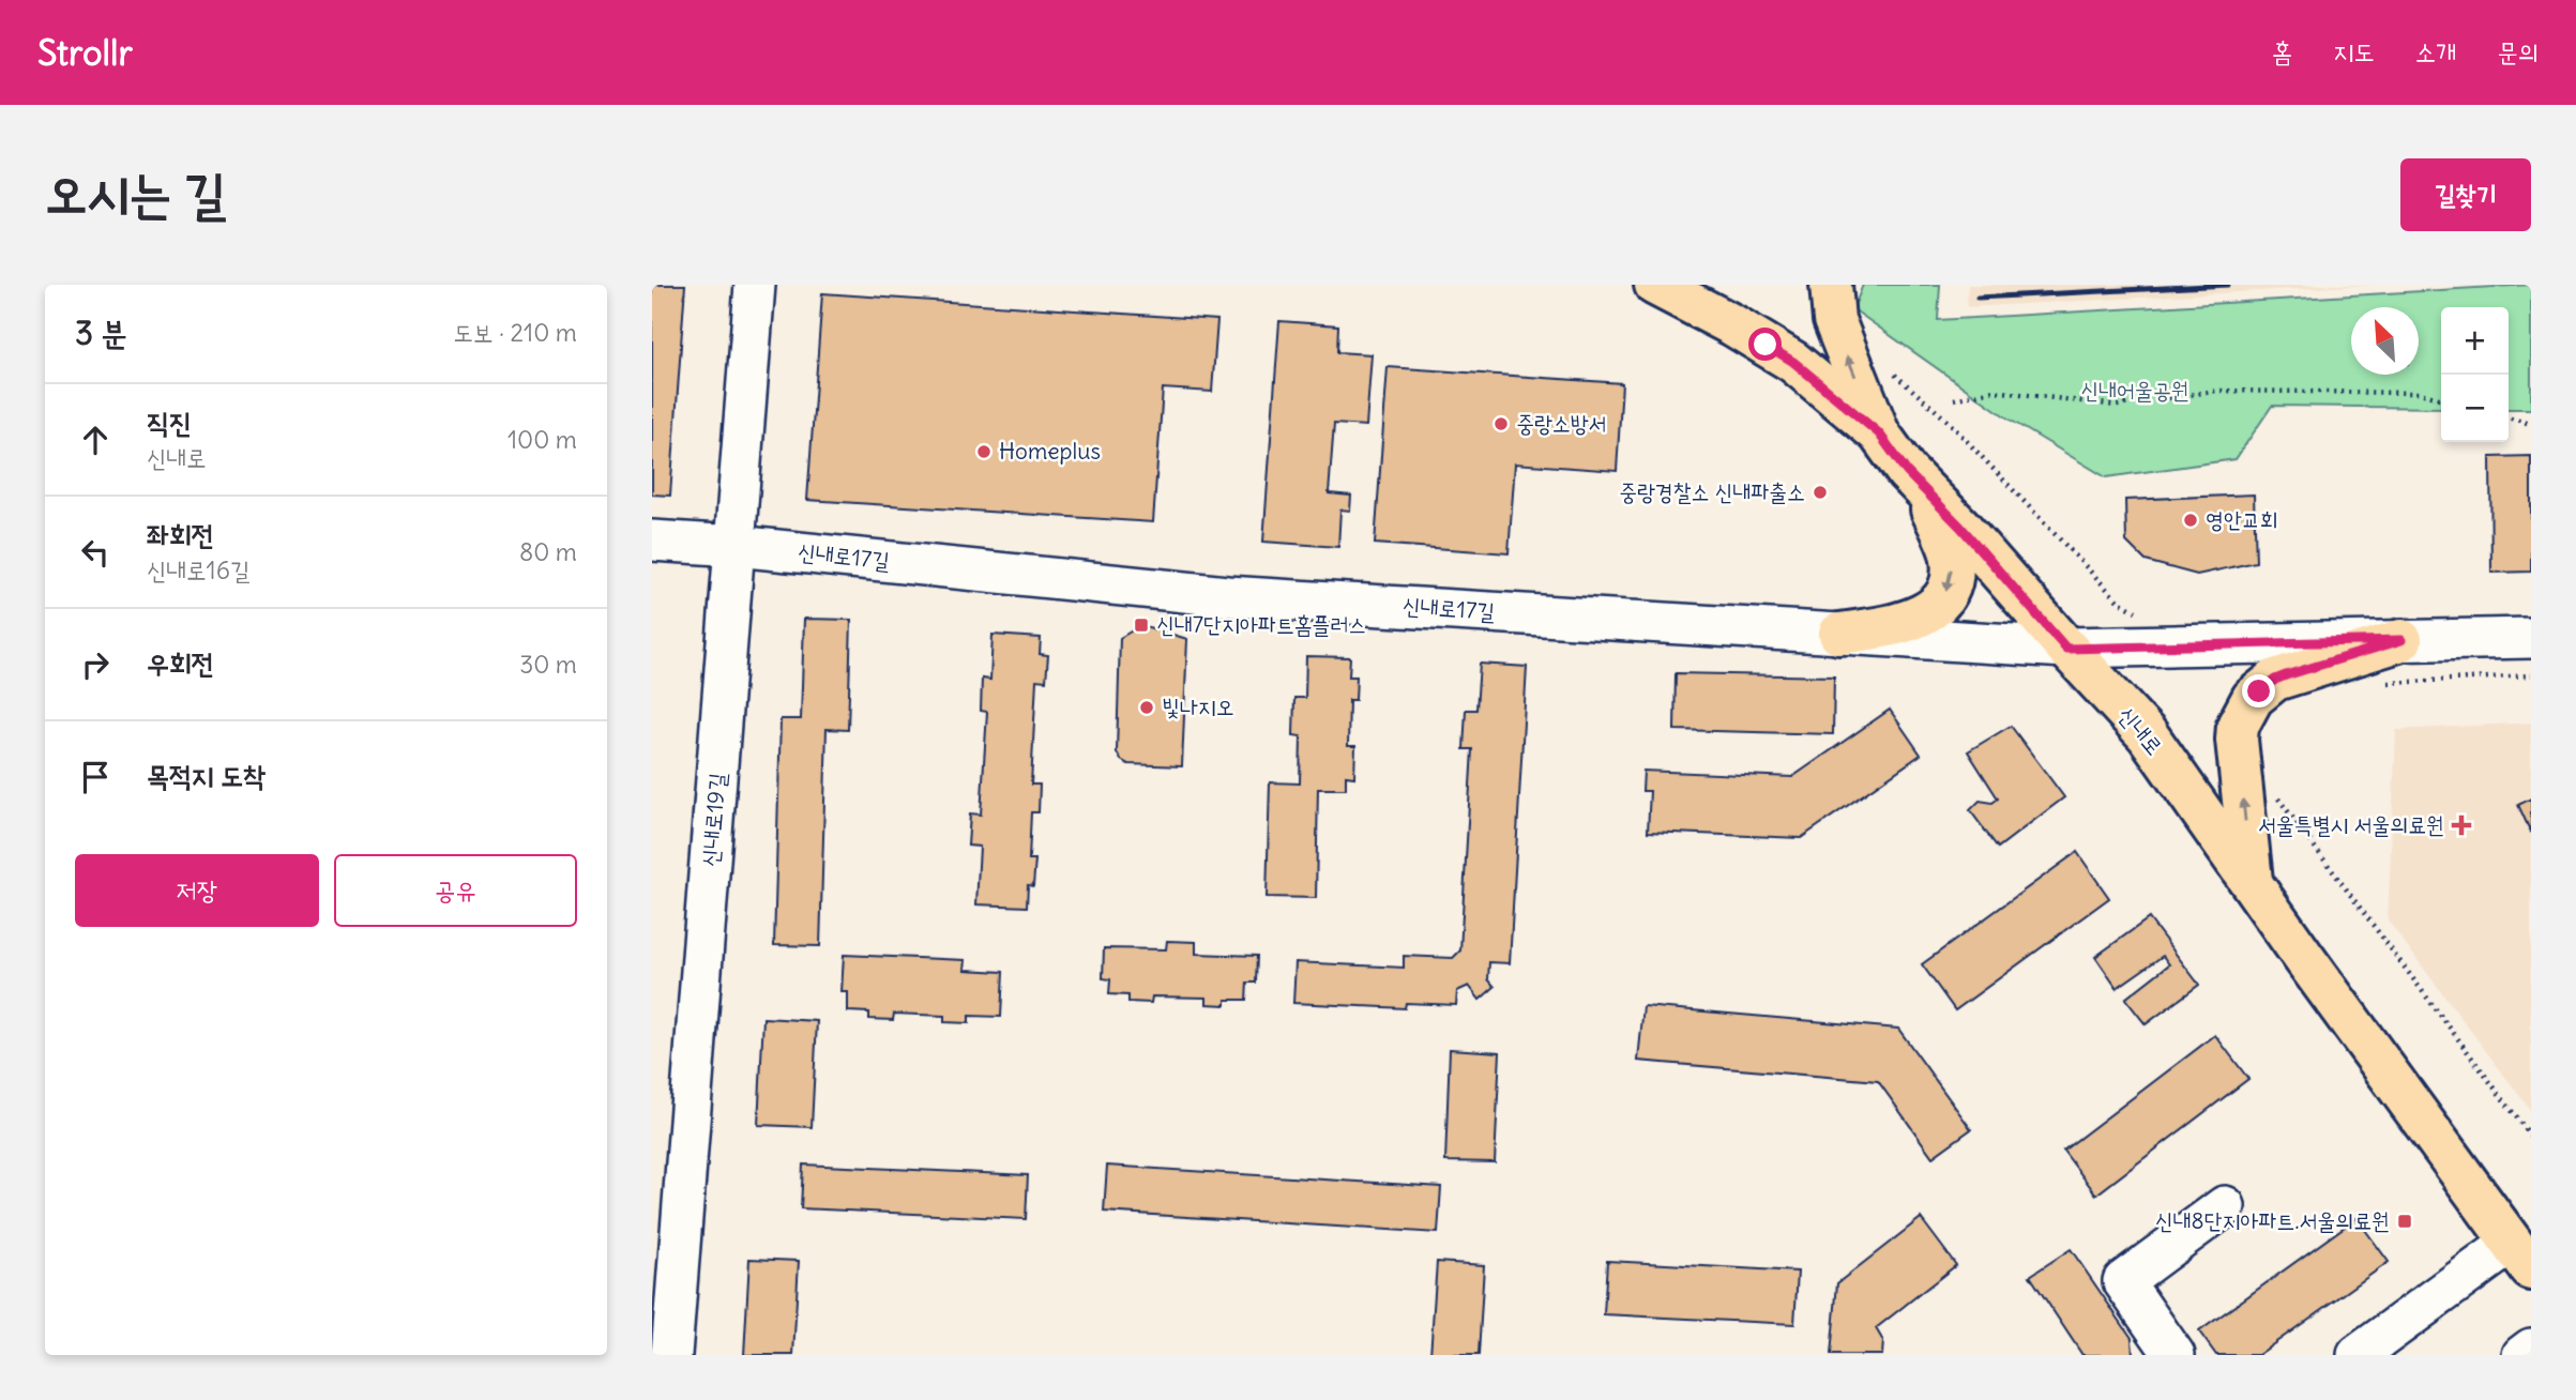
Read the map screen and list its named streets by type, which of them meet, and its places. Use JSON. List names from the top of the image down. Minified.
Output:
{"streets":{"main road":["신내로"],"street":["신내로17길","신내로19길"]},"crossings":[["신내로17길","신내로"],["신내로17길","신내로19길"]],"parks":["신내어울공원"],"places":{"other":["중랑소방서","Homeplus","중랑경찰소 신내파출소","영안교회","빛나지오"],"transit":["신내7단지아파트홈플러스","신내8단지아파트.서울의료원"],"health":["서울특별시 서울의료원"]},"north":"top left","page":{"header":"Strollr","nav":["홈","지도","소개","문의"],"buttons":["길찾기",["저장","공유"]],"title":"오시는 길","heading":["3 분","도보 · 210 m"],"map_buttons":["+","−"],"list":[["직진","신내로","100 m"],["좌회전","신내로16길","80 m"],["우회전","30 m"],"목적지 도착"]}}
